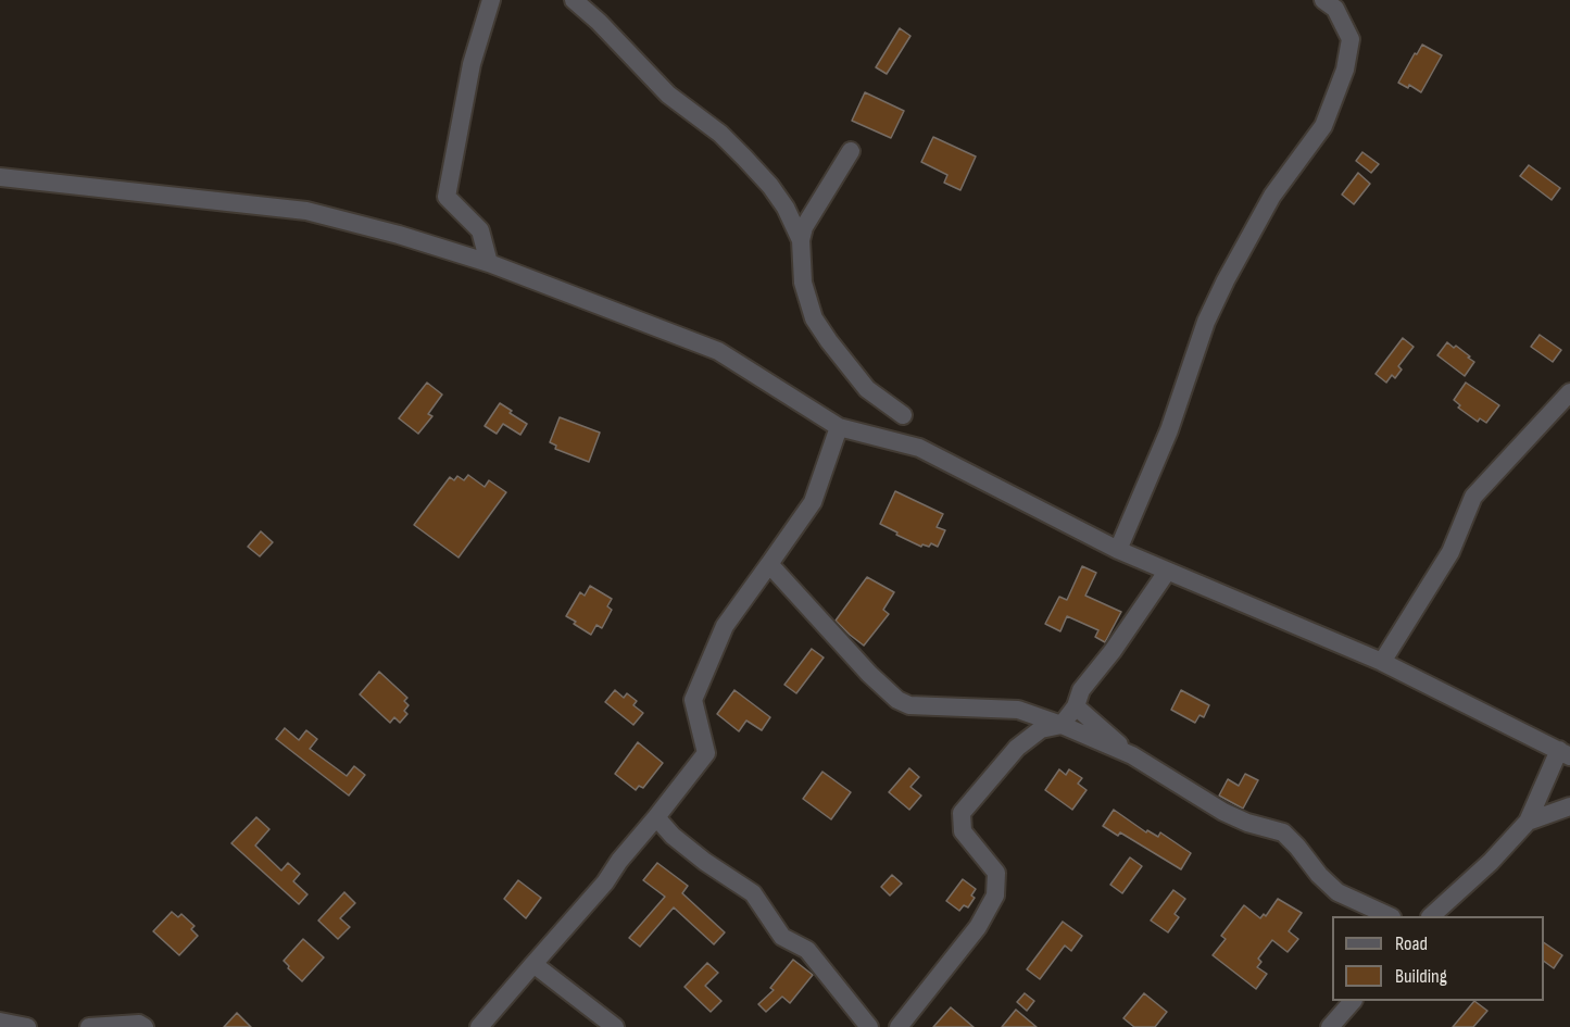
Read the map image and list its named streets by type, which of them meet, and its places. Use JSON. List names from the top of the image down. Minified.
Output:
{"legend":["Road","Building"]}
